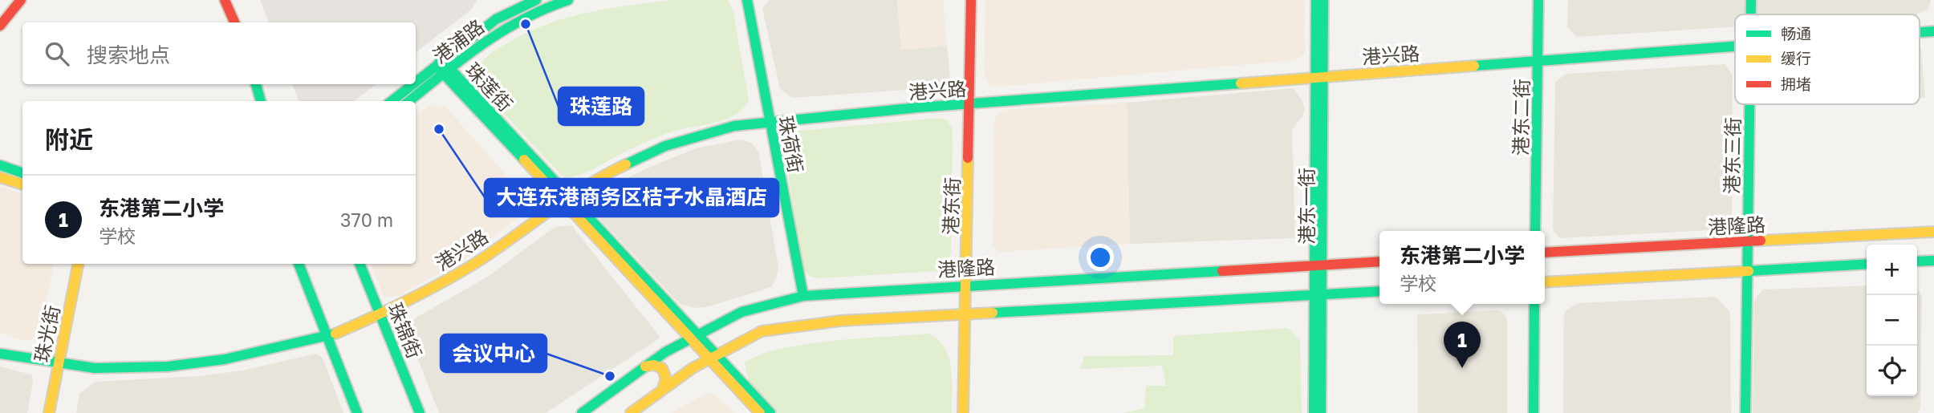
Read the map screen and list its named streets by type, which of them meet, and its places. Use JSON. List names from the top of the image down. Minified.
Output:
{"streets":{"main road":["港浦路","港兴路","珠莲街","港东二街","珠荷街","港东三街","港东街","港东一街","港隆路","珠锦街","珠光街"]},"crossings":[["港浦路","珠莲街"],["港兴路","珠莲街"],["港兴路","港东二街"],["港兴路","珠荷街"],["港兴路","港东街"],["港兴路","港东一街"],["港兴路","珠锦街"],["港兴路","珠光街"],["珠莲街","港隆路"],["珠荷街","港隆路"],["港东三街","港隆路"],["港东街","港隆路"],["港东一街","港隆路"]],"places":["珠莲路","大连东港商务区桔子水晶酒店","会议中心"],"legend":["畅通","缓行","拥堵"],"page":{"search":"搜索地点","heading":"附近","list":[{"mark":"1","name":"东港第二小学","note":"学校","value":"370 m"}],"popup":["东港第二小学","学校"],"map_buttons":["+","−"],"pins":"1"}}
